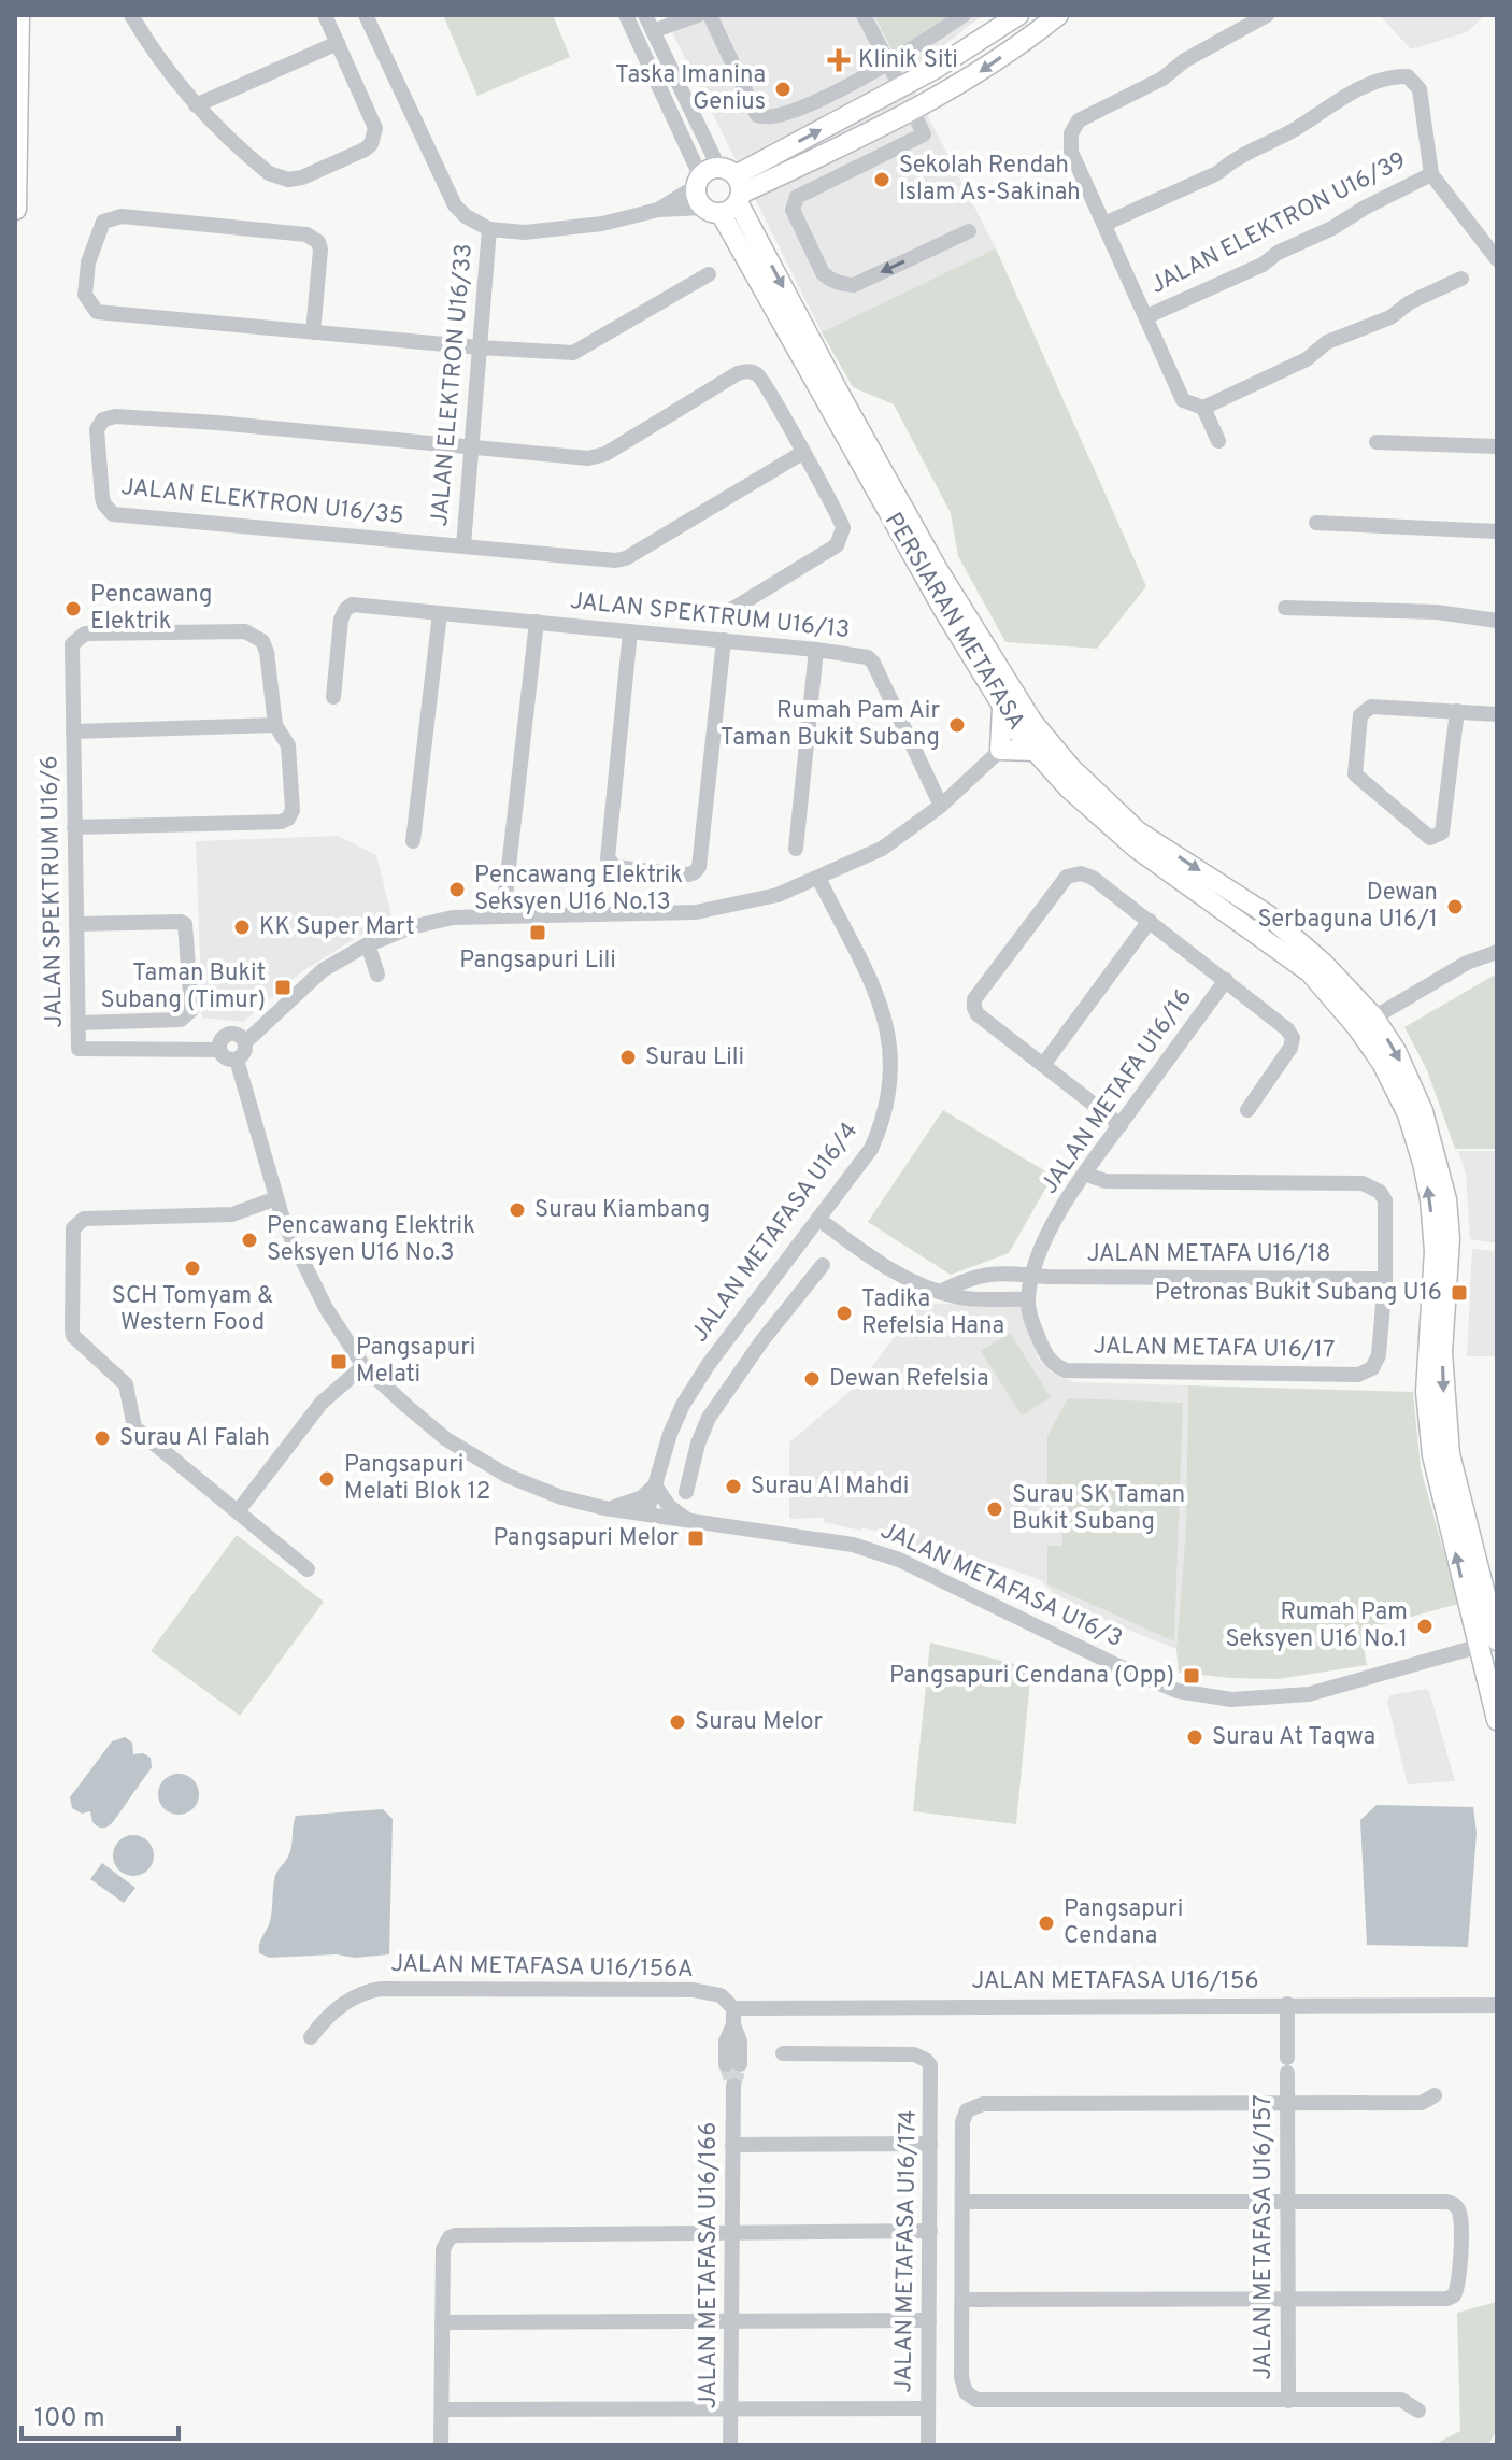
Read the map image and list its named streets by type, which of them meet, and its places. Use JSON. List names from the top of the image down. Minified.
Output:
{"streets":{"main road":["PERSIARAN METAFASA"],"street":["JALAN ELEKTRON U16/39","JALAN ELEKTRON U16/33","JALAN ELEKTRON U16/35","JALAN SPEKTRUM U16/13","JALAN SPEKTRUM U16/6","JALAN METAFA U16/16","JALAN METAFASA U16/4","JALAN METAFA U16/18","JALAN METAFA U16/17","JALAN METAFASA U16/3","JALAN METAFASA U16/156A","JALAN METAFASA U16/156","JALAN METAFASA U16/157","JALAN METAFASA U16/174","JALAN METAFASA U16/166"]},"crossings":[["JALAN ELEKTRON U16/33","JALAN ELEKTRON U16/35"],["PERSIARAN METAFASA","JALAN METAFASA U16/3"],["JALAN SPEKTRUM U16/6","JALAN METAFASA U16/3"],["JALAN METAFA U16/16","JALAN METAFA U16/18"],["JALAN METAFA U16/16","JALAN METAFA U16/17"],["JALAN METAFASA U16/4","JALAN METAFASA U16/3"],["JALAN METAFA U16/18","JALAN METAFA U16/17"],["JALAN METAFASA U16/156A","JALAN METAFASA U16/156"],["JALAN METAFASA U16/156","JALAN METAFASA U16/157"]],"places":{"health":["Klinik Siti"],"other":["Taska Imanina Genius","Sekolah Rendah Islam As-Sakinah","Pencawang Elektrik","Rumah Pam Air Taman Bukit Subang","Pencawang Elektrik Seksyen U16 No.13","Dewan Serbaguna U16/1","KK Super Mart","Surau Lili","Surau Kiambang","Pencawang Elektrik Seksyen U16 No.3","SCH Tomyam & Western Food","Tadika Refelsia Hana","Dewan Refelsia","Surau Al Falah","Pangsapuri Melati Blok 12","Surau Al Mahdi","Surau SK Taman Bukit Subang","Rumah Pam Seksyen U16 No.1","Surau Melor","Surau At Taqwa","Pangsapuri Cendana"],"transit":["Pangsapuri Lili","Taman Bukit Subang (Timur)","Petronas Bukit Subang U16","Pangsapuri Melati","Pangsapuri Melor","Pangsapuri Cendana (Opp)"]},"scale_bar":"100 m"}
